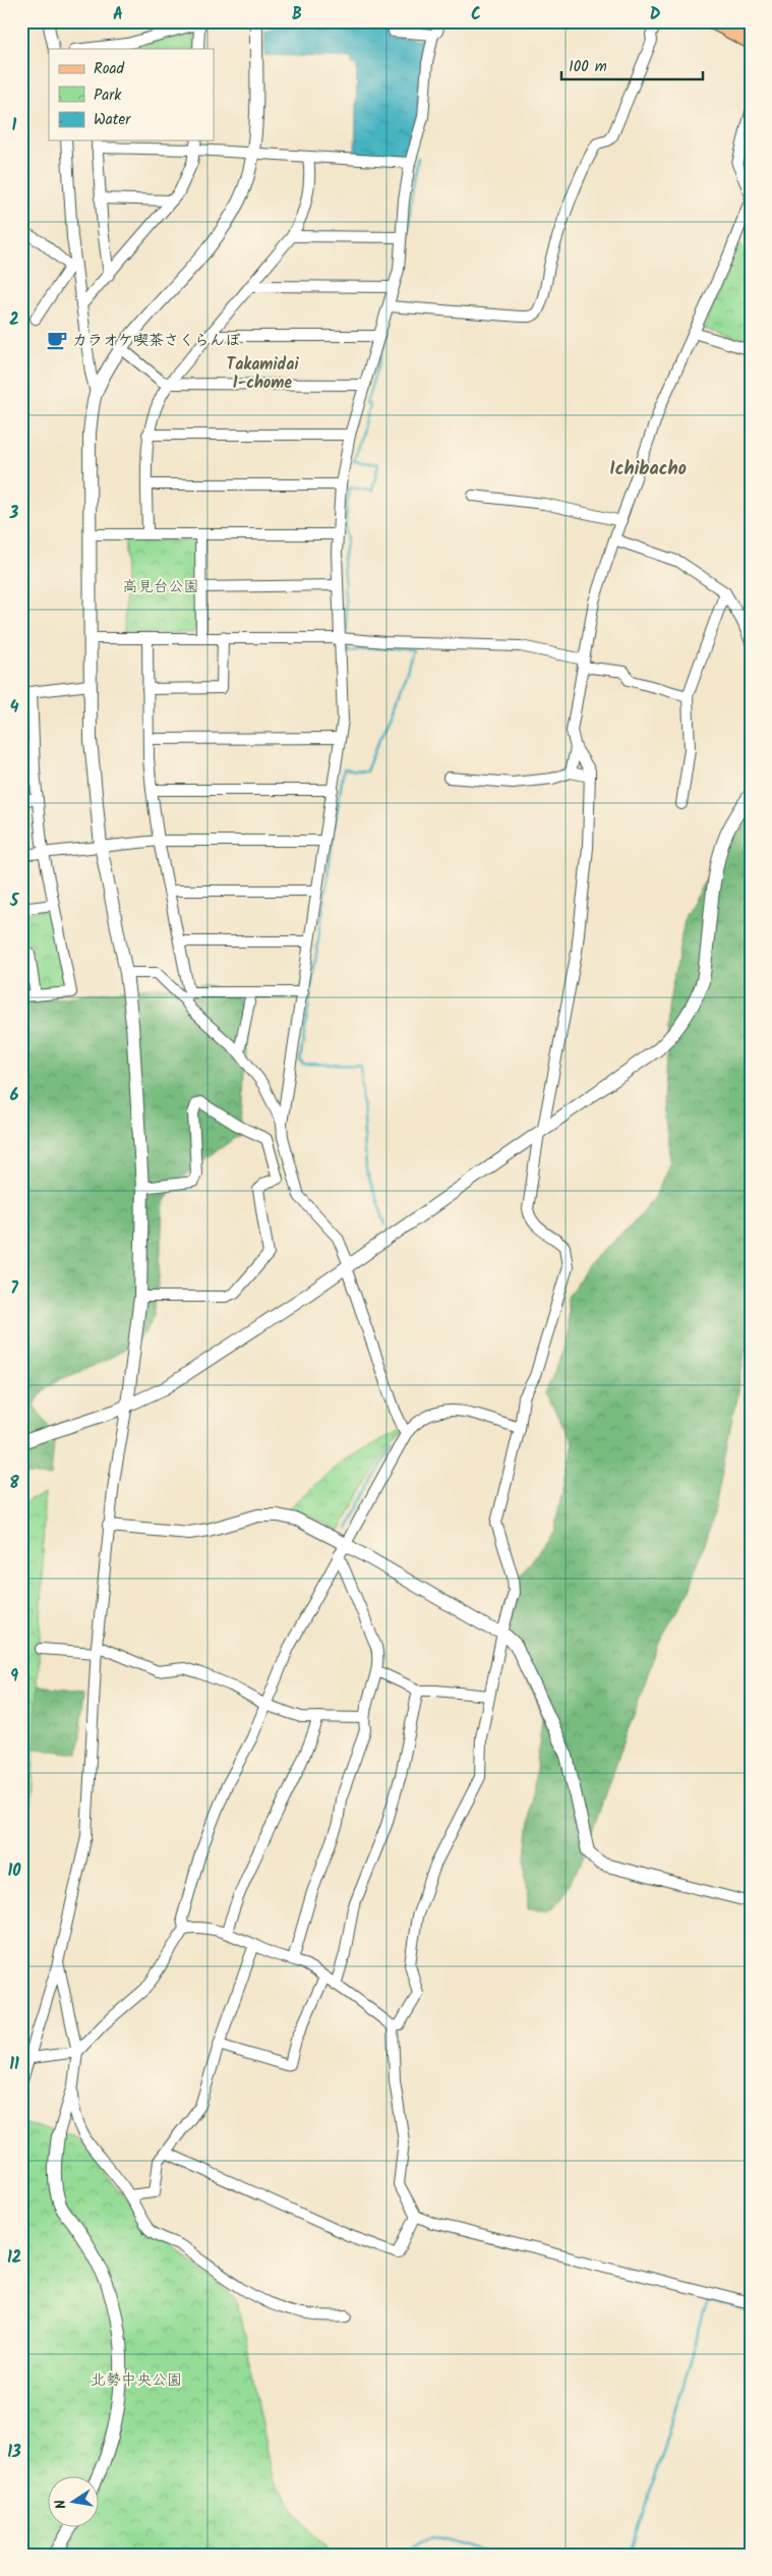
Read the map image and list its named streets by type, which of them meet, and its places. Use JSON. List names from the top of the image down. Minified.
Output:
{"districts":["Takamidai 1-chome","Ichibacho"],"parks":["高見台公園","北勢中央公園"],"places":{"cafe":["カラオケ喫茶さくらんぼ"]},"legend":["Road","Park","Water"],"scale_bar":"100 m","north":"left","grid":{"columns":["A","B","C","D"],"rows":["1","2","3","4","5","6","7","8","9","10","11","12","13"]}}
